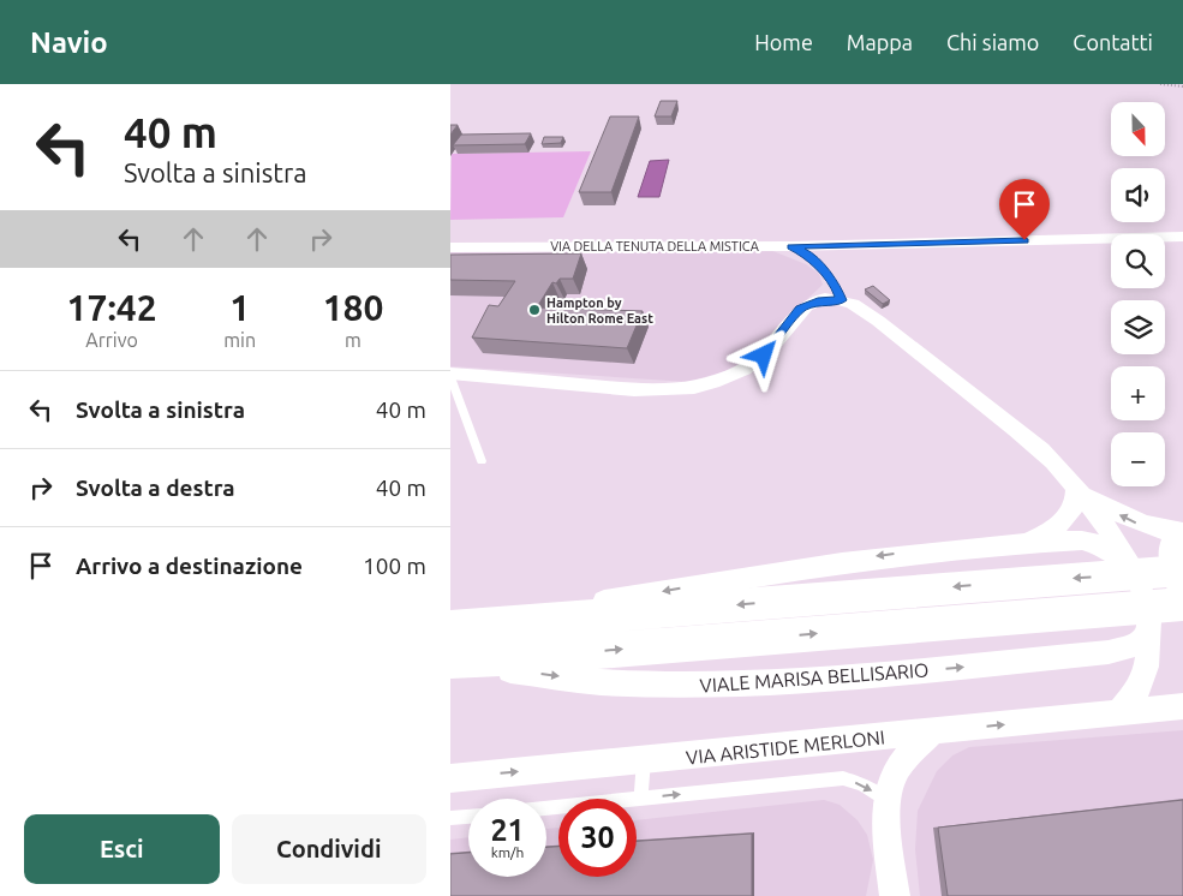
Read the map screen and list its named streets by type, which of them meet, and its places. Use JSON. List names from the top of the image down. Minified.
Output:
{"streets":{"main road":["VIALE MARISA BELLISARIO"],"street":["VIA DELLA TENUTA DELLA MISTICA","VIA ARISTIDE MERLONI"]},"places":["Hampton by Hilton Rome East"],"north":"bottom","page":{"header":"Navio","nav":["Home","Mappa","Chi siamo","Contatti"],"turn":["40 m","Svolta a sinistra"],"map_buttons":["+","−"],"eta":["17:42","Arrivo","1","min","180","m"],"list":[{"name":"Svolta a sinistra","value":"40 m"},{"name":"Svolta a destra","value":"40 m"},{"name":"Arrivo a destinazione","value":"100 m"}],"speed":"21 km/h","limit":"30","buttons":["Esci","Condividi"]}}
